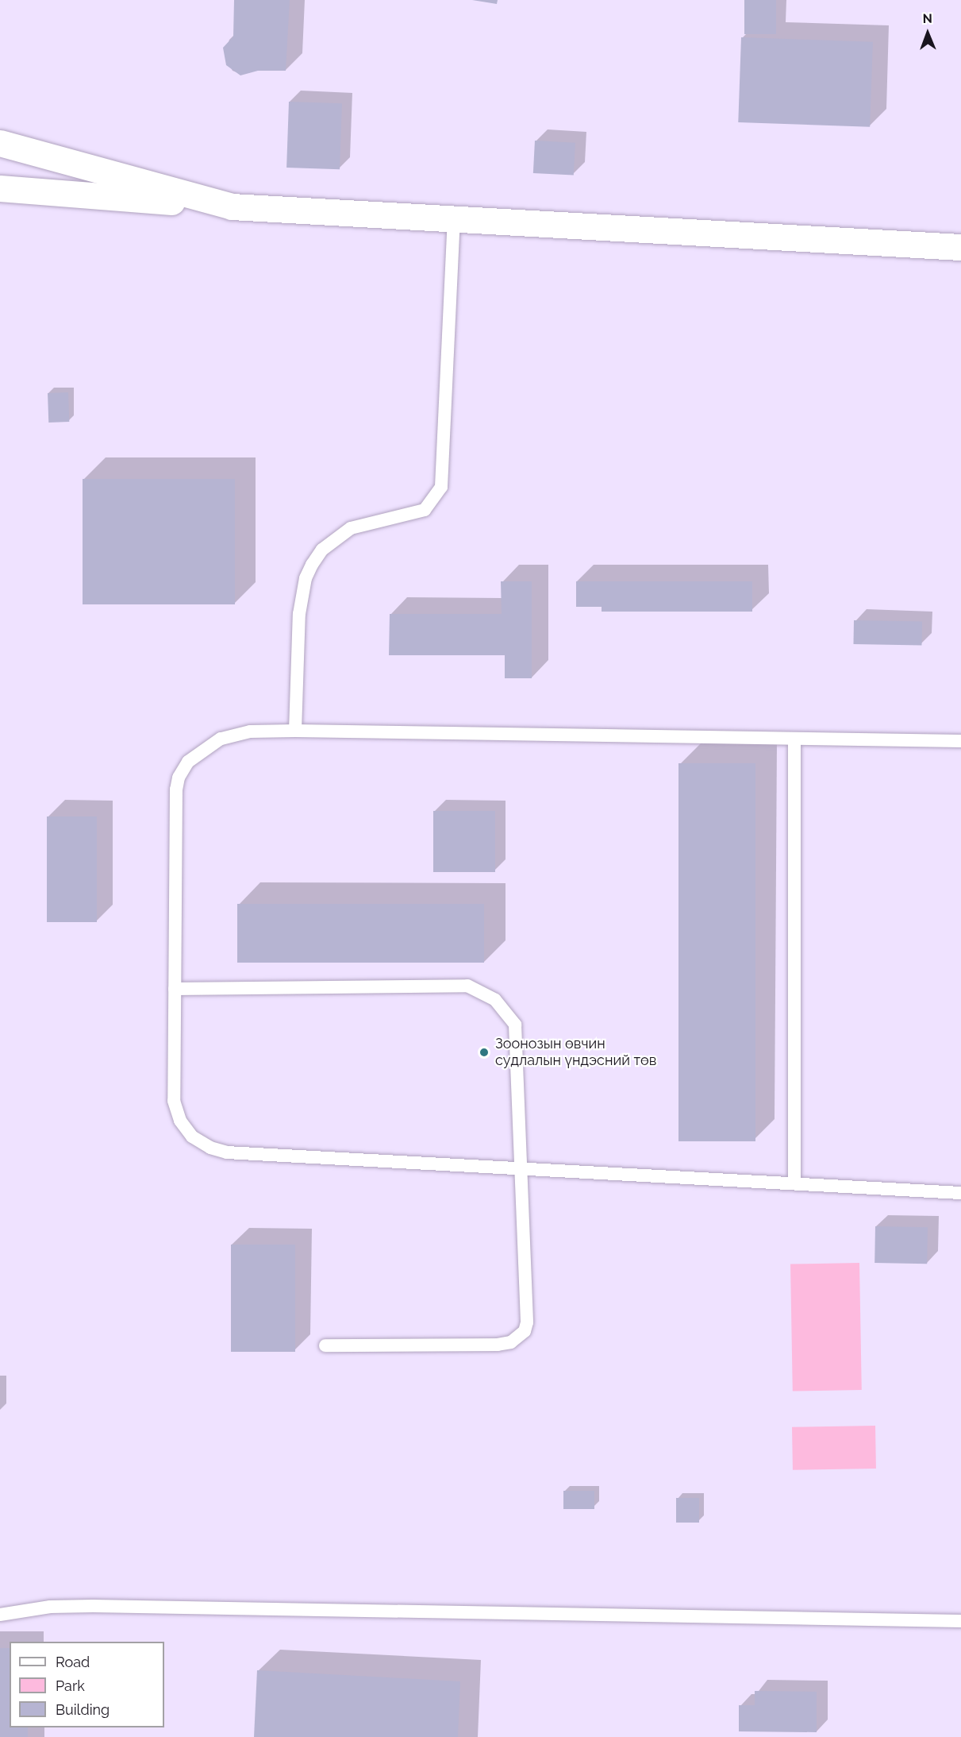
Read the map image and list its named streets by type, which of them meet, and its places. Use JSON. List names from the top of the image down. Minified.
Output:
{"places":["Зоонозын өвчин судлалын үндэсний төв"],"legend":["Road","Park","Building"],"north":"top"}
